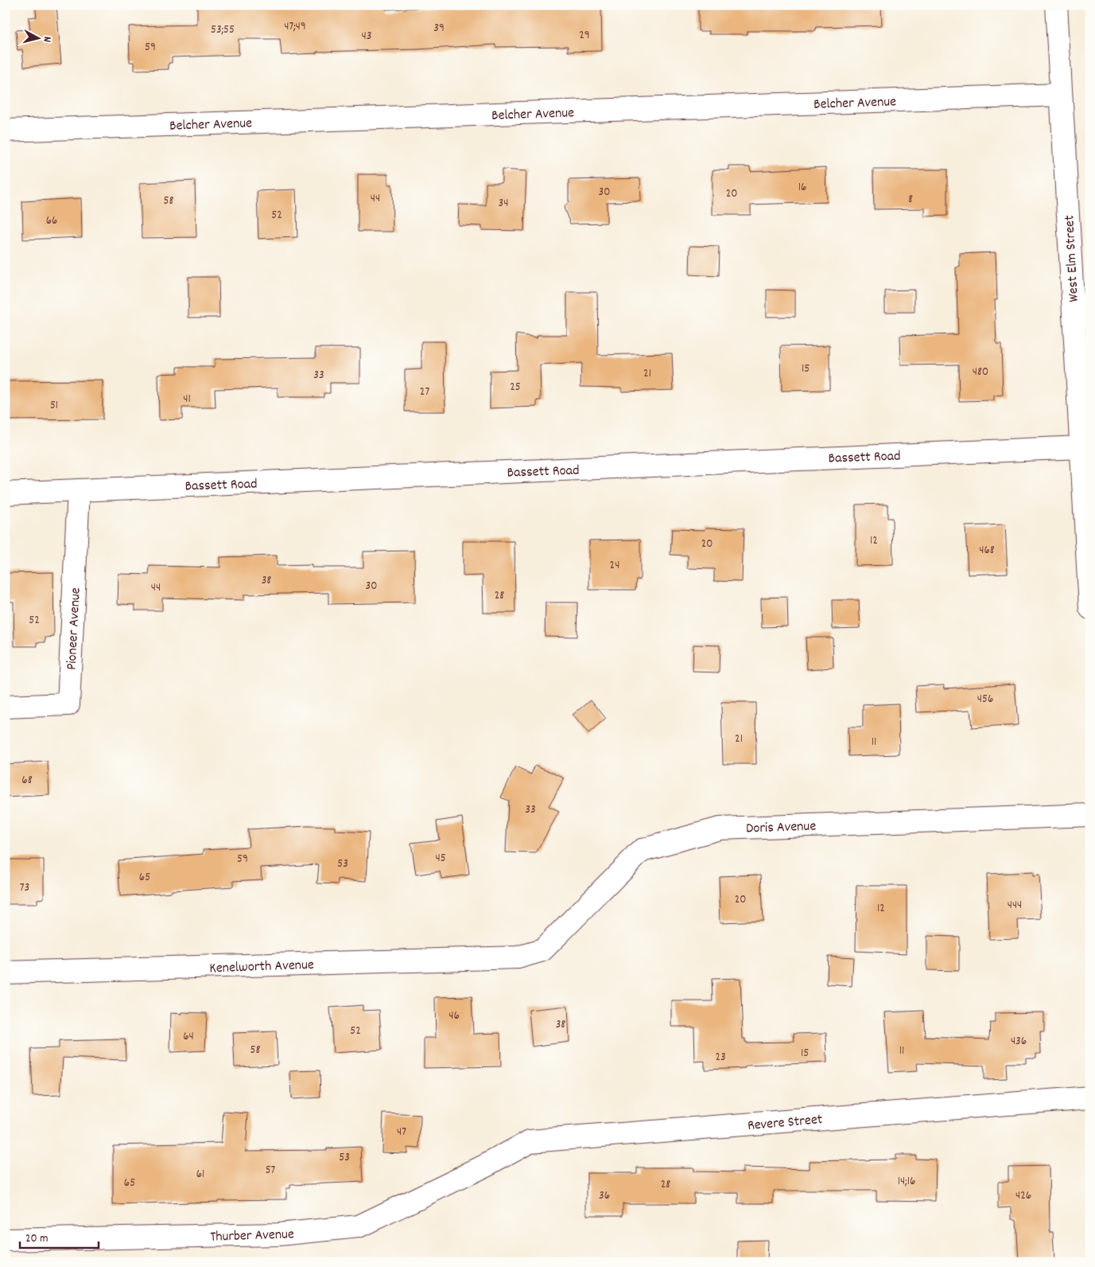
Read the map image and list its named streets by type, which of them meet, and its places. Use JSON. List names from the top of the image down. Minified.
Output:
{"streets":{"street":["Belcher Avenue","West Elm Street","Bassett Road","Pioneer Avenue","Doris Avenue","Kenelworth Avenue","Revere Street","Thurber Avenue"]},"crossings":[["Belcher Avenue","West Elm Street"],["West Elm Street","Bassett Road"],["Bassett Road","Pioneer Avenue"],["Doris Avenue","Kenelworth Avenue"],["Revere Street","Thurber Avenue"]],"house_numbers":["47;49","39","53;55","29","43","59","16","30","20","44","8","58","34","52","66","15","480","21","33","25","27","41","51","12","20","468","24","38","30","44","28","52","456","21","11","68","33","45","59","53","65","73","20","444","12","46","38","52","64","436","58","11","15","23","47","53","57","61","14;16","65","28","36","426"],"scale_bar":"20 m","north":"right"}
